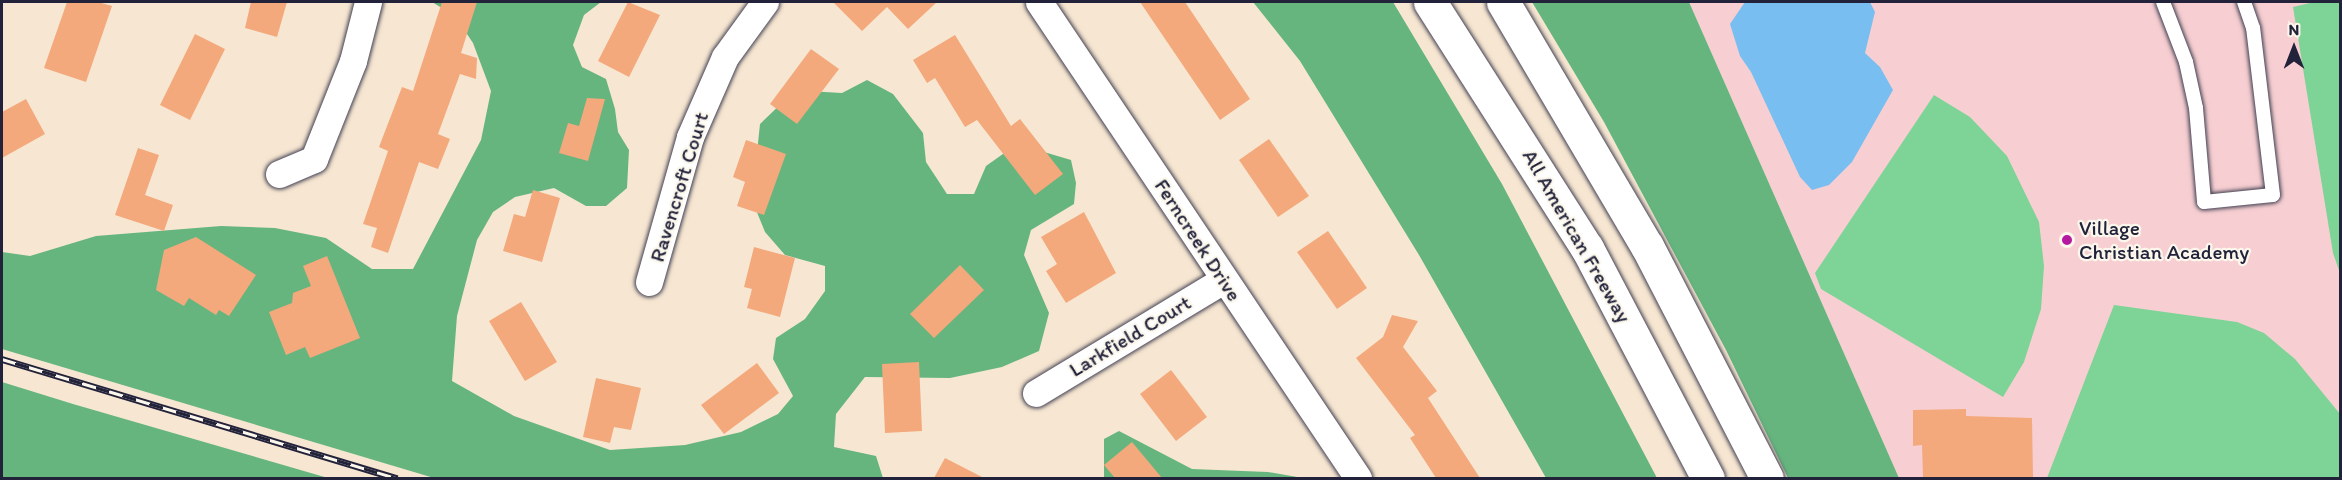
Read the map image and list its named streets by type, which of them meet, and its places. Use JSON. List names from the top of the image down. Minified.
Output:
{"streets":{"highway":["All American Freeway"],"street":["Ravencroft Court","Ferncreek Drive","Larkfield Court"]},"crossings":[["Ferncreek Drive","Larkfield Court"]],"places":["Village Christian Academy"],"north":"top"}
